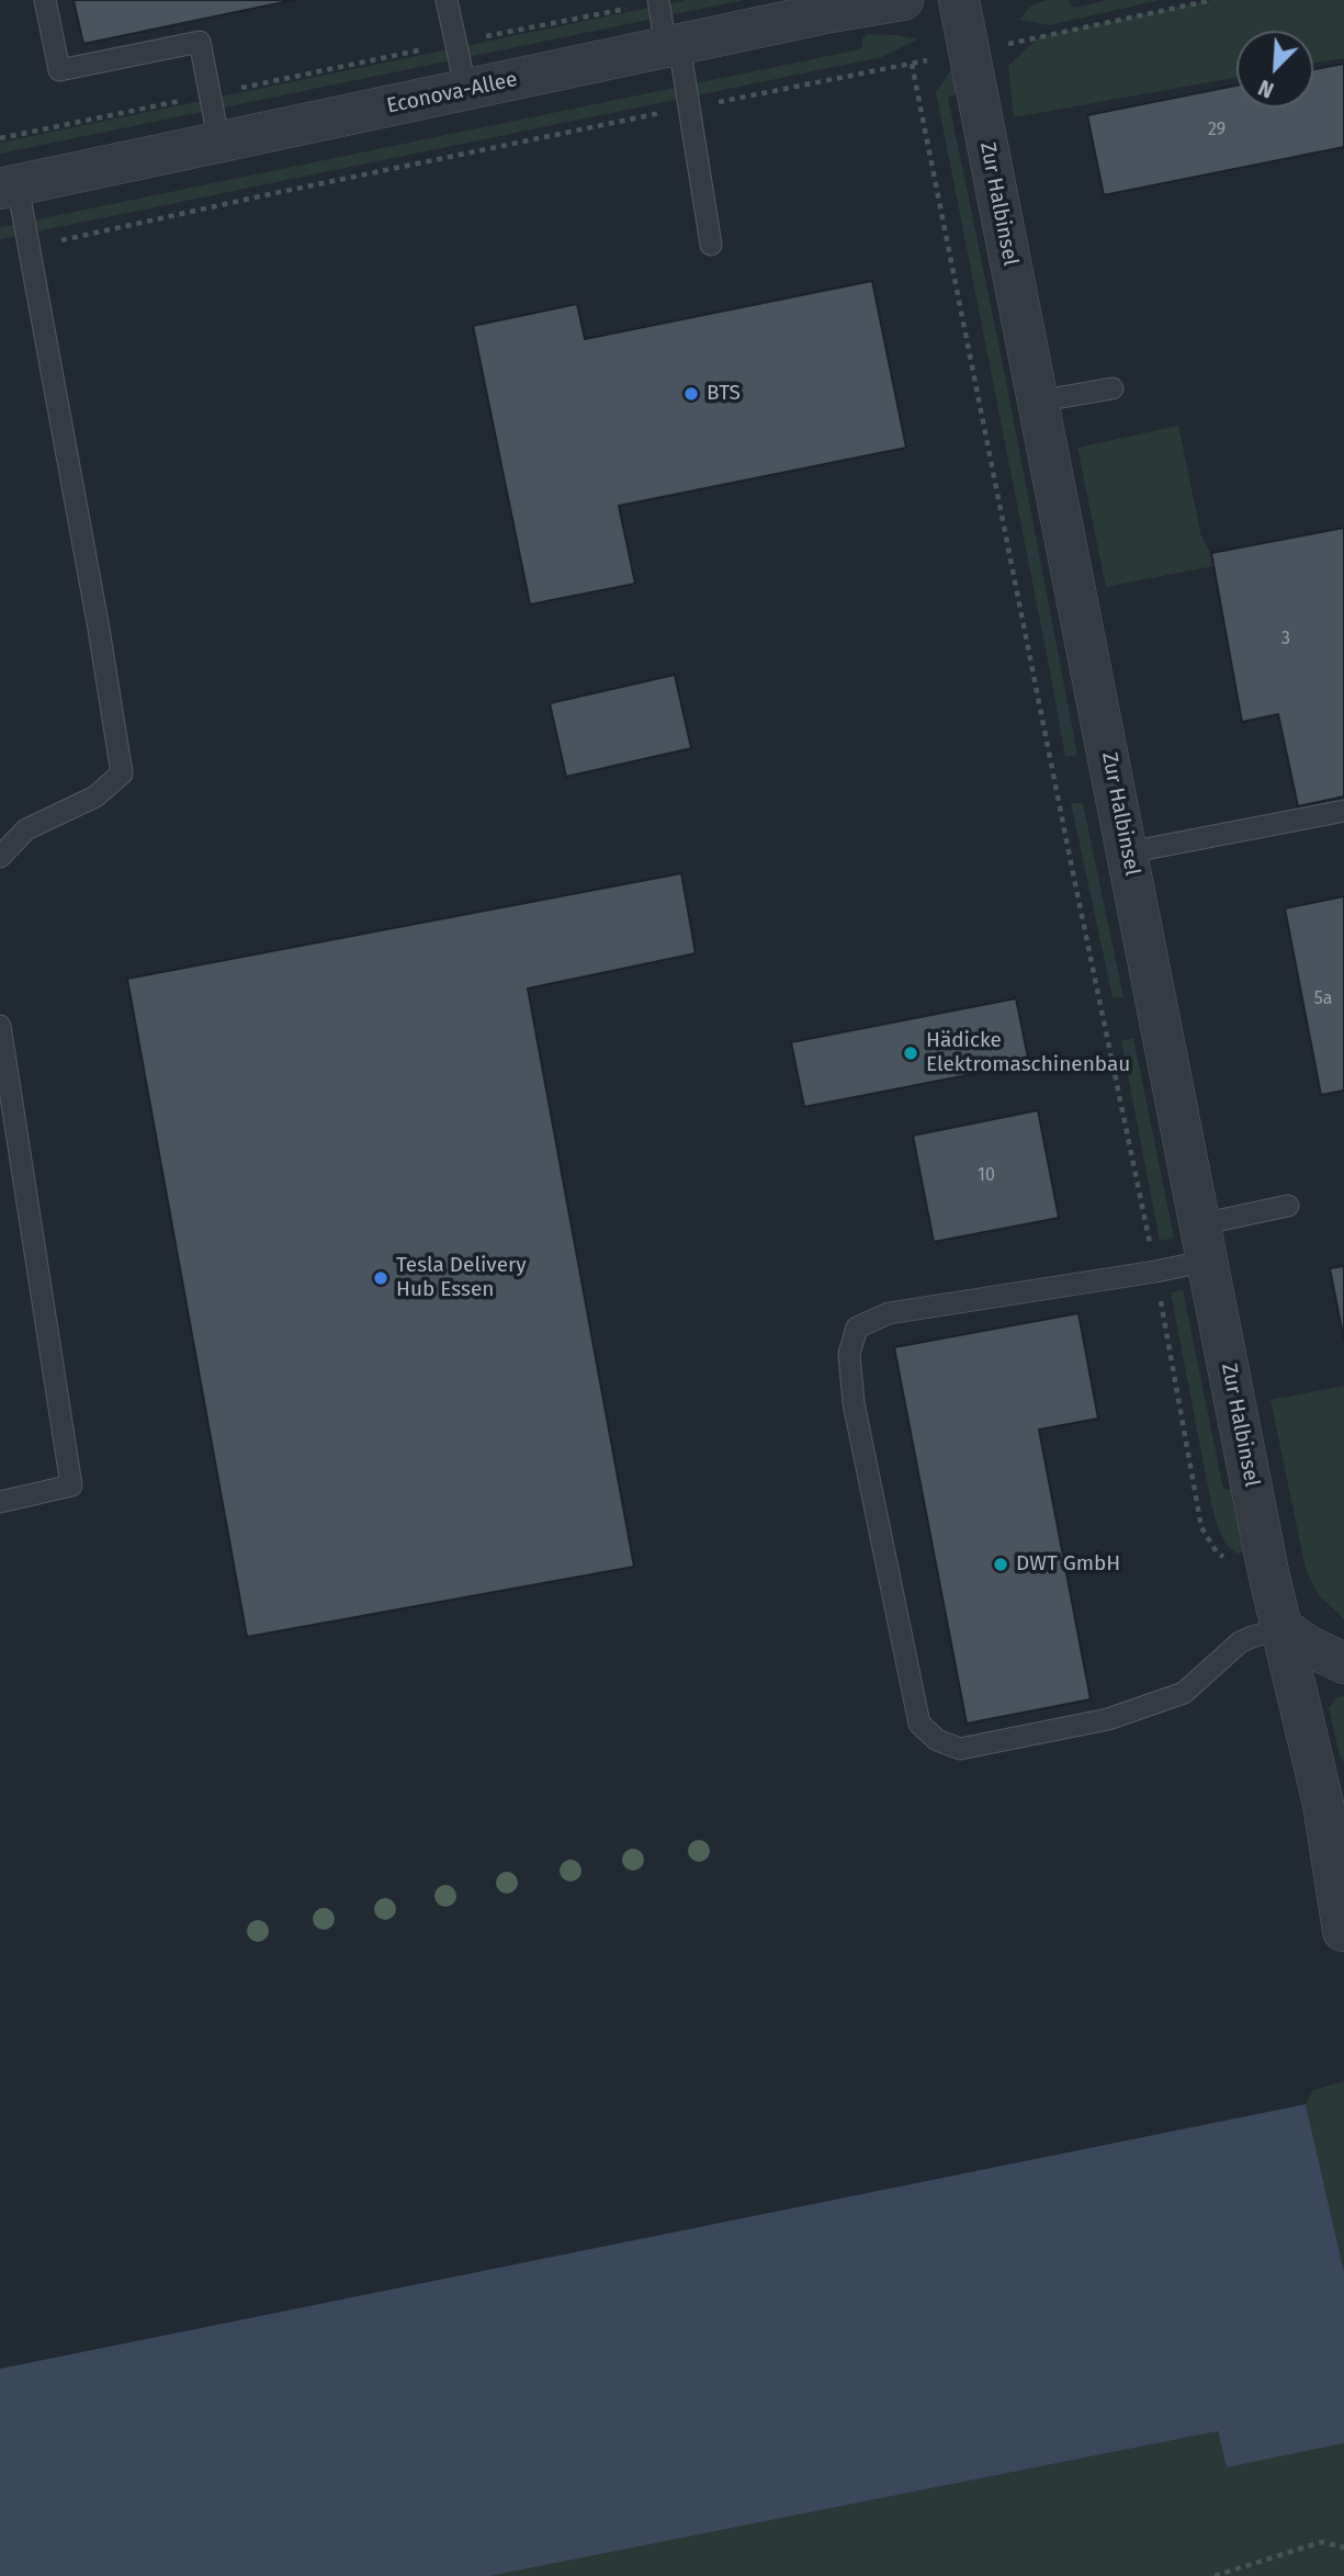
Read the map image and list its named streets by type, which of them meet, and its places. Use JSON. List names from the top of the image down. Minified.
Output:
{"streets":{"street":["Econova-Allee","Zur Halbinsel"]},"places":["BTS","Hädicke Elektromaschinenbau","Tesla Delivery Hub Essen","DWT GmbH"],"house_numbers":["29","3","5a","10"],"north":"bottom left"}
